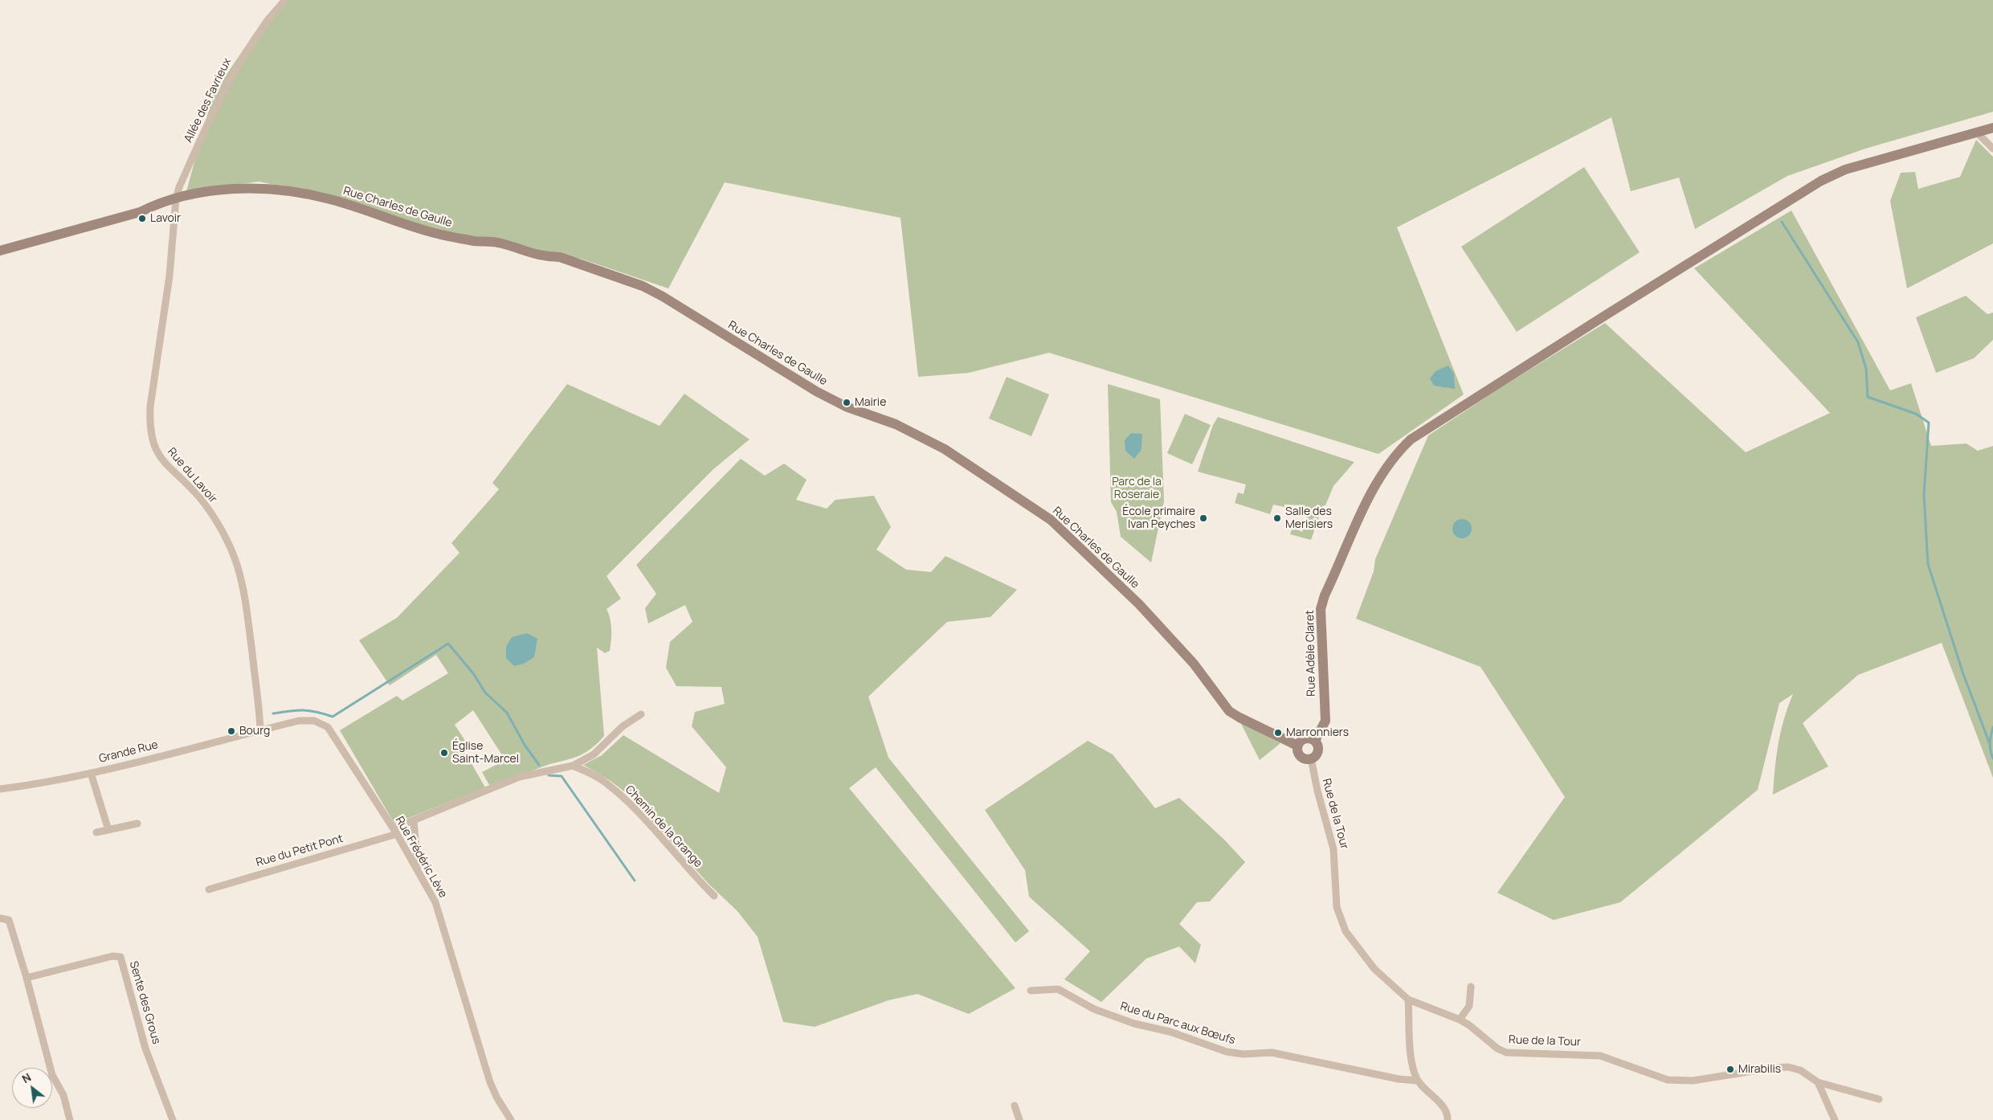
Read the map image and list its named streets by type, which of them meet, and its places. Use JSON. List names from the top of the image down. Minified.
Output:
{"streets":{"street":["Allée des Favrieux","Rue Charles de Gaulle","Rue du Lavoir","Rue Adèle Claret","Grande Rue","Rue de la Tour","Chemin de la Grange","Rue du Petit Pont","Rue Frédéric Lève","Sente des Grous","Rue du Parc aux Bœufs"]},"crossings":[["Allée des Favrieux","Rue Charles de Gaulle"],["Allée des Favrieux","Rue du Lavoir"],["Rue Charles de Gaulle","Rue du Lavoir"],["Rue Charles de Gaulle","Rue Adèle Claret"],["Rue Charles de Gaulle","Rue de la Tour"],["Rue du Lavoir","Grande Rue"],["Rue du Lavoir","Rue Frédéric Lève"],["Rue Adèle Claret","Rue de la Tour"],["Grande Rue","Rue Frédéric Lève"],["Chemin de la Grange","Rue du Petit Pont"],["Rue du Petit Pont","Rue Frédéric Lève"]],"parks":["Parc de la Roseraie"],"places":["Lavoir","Mairie","École primaire Ivan Peyches","Salle des Merisiers","Bourg","Marronniers","Église Saint-Marcel","Mirabilis"],"north":"top left"}
